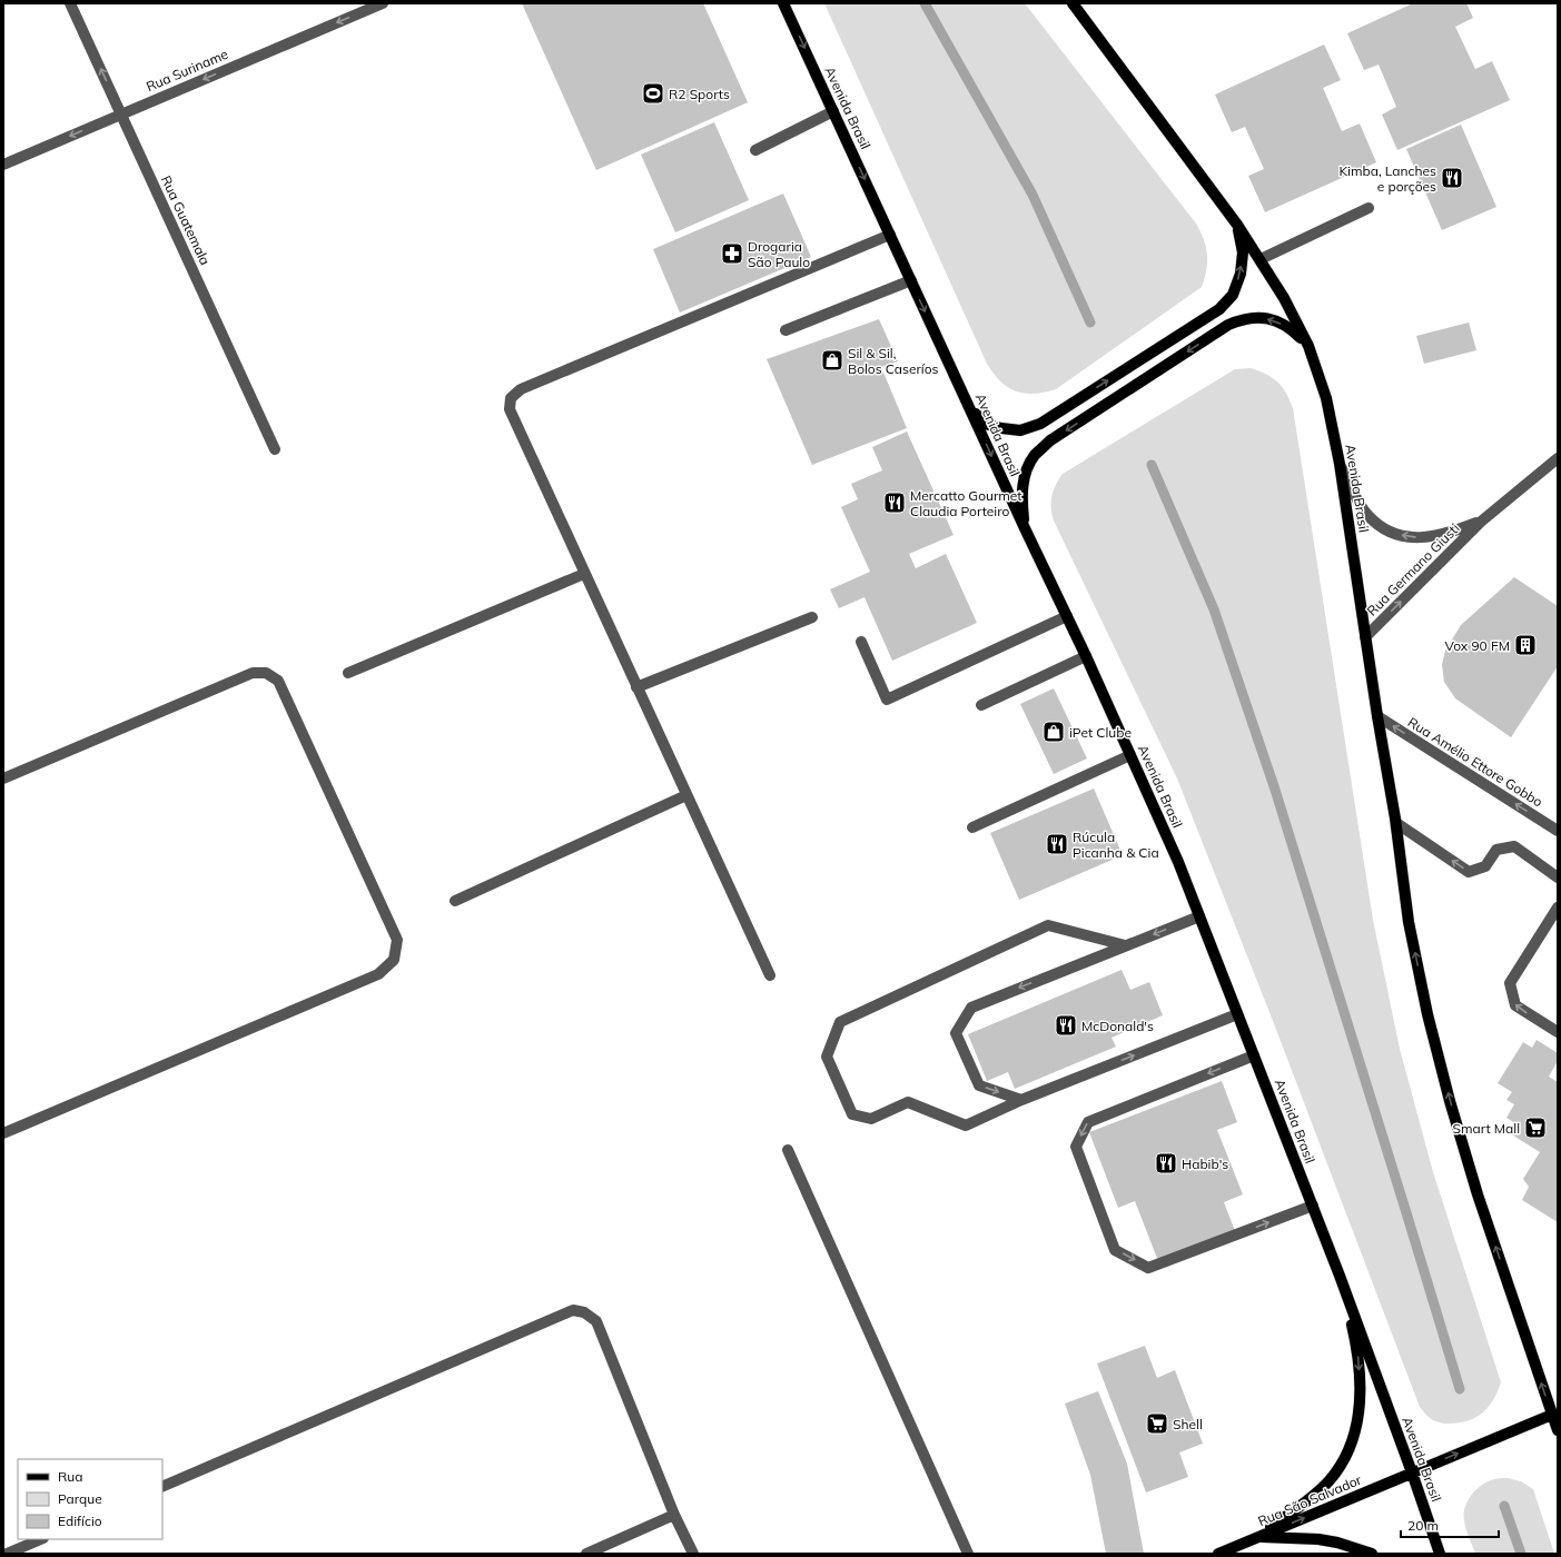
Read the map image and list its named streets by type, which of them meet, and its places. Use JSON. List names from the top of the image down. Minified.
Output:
{"streets":{"main road":["Avenida Brasil","Rua São Salvador"],"street":["Rua Suriname","Rua Guatemala","Rua Germano Giusti","Rua Amélio Ettore Gobbo"]},"crossings":[["Rua Suriname","Rua Guatemala"],["Avenida Brasil","Rua Germano Giusti"],["Avenida Brasil","Rua Amélio Ettore Gobbo"],["Avenida Brasil","Rua São Salvador"]],"one_way":["Rua Suriname","Rua Amélio Ettore Gobbo","Rua São Salvador"],"places":{"sports":["R2 Sports"],"restaurant":["Kimba, Lanches e porções","Mercatto Gourmet Claudia Porteiro","Rúcula Picanha & Cia","McDonald's","Habib's"],"pharmacy":["Drogaria São Paulo"],"shop":["Sil & Sil, Bolos Caseríos","iPet Clube"],"building":["Vox 90 FM"],"supermarket":["Smart Mall","Shell"]},"legend":["Rua","Parque","Edifício"],"scale_bar":"20 m"}
